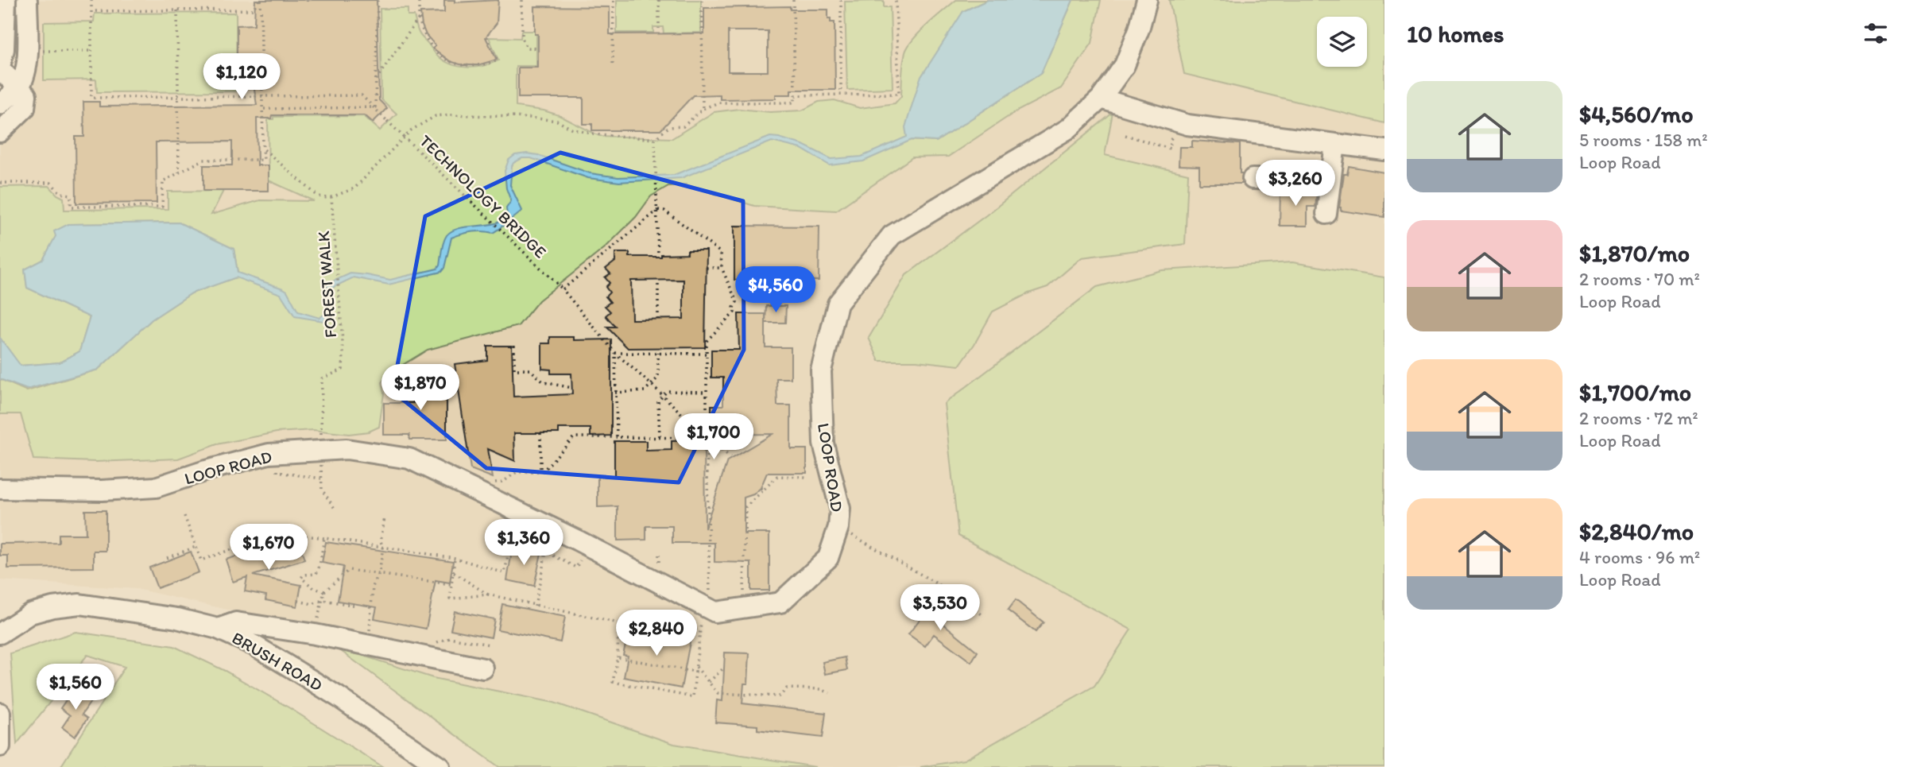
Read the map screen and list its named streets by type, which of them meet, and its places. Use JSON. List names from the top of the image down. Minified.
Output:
{"streets":{"street":["LOOP ROAD","BRUSH ROAD"],"path":["TECHNOLOGY BRIDGE","FOREST WALK"]},"crossings":[["FOREST WALK","LOOP ROAD"]],"page":{"heading":"10 homes","price":["$1,120","$3,260","$4,560","$1,870","$1,700","$1,360","$1,670","$3,530","$2,840","$1,560"],"list":[{"name":"$4,560/mo","note":"5 rooms · 158 m² · Loop Road"},{"name":"$1,870/mo","note":"2 rooms · 70 m² · Loop Road"},{"name":"$1,700/mo","note":"2 rooms · 72 m² · Loop Road"},{"name":"$2,840/mo","note":"4 rooms · 96 m² · Loop Road"}]}}
